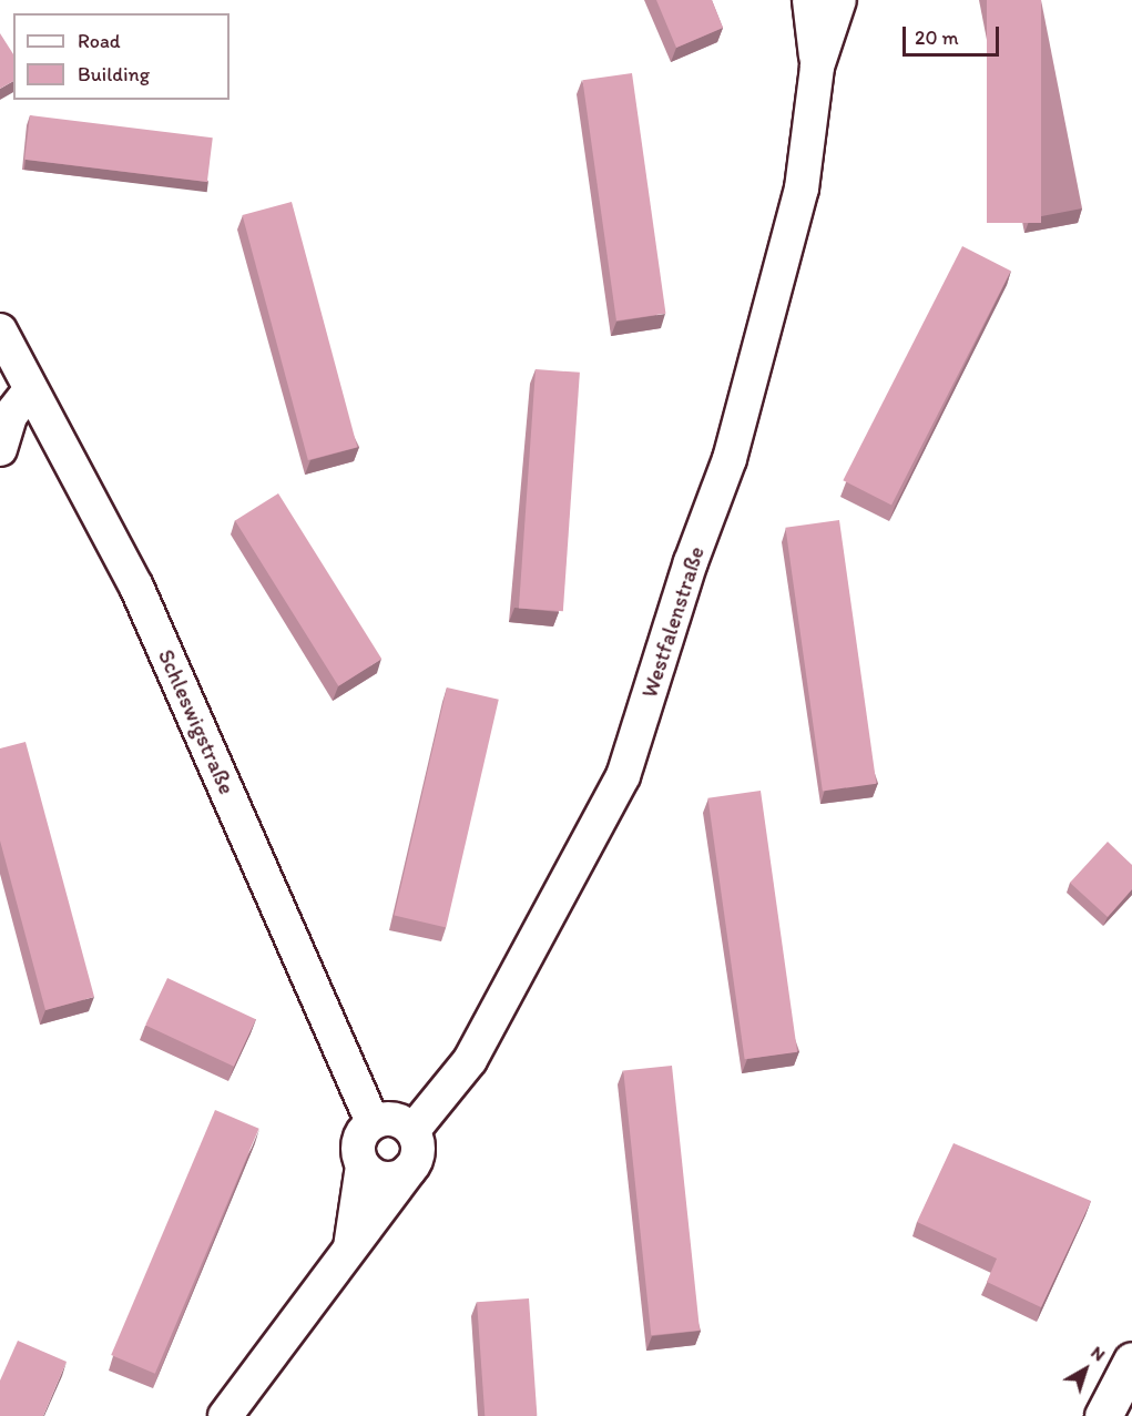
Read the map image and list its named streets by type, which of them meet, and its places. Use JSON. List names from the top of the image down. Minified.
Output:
{"streets":{"street":["Westfalenstraße","Schleswigstraße"]},"crossings":[["Westfalenstraße","Schleswigstraße"]],"legend":["Road","Building"],"scale_bar":"20 m","north":"top right"}
